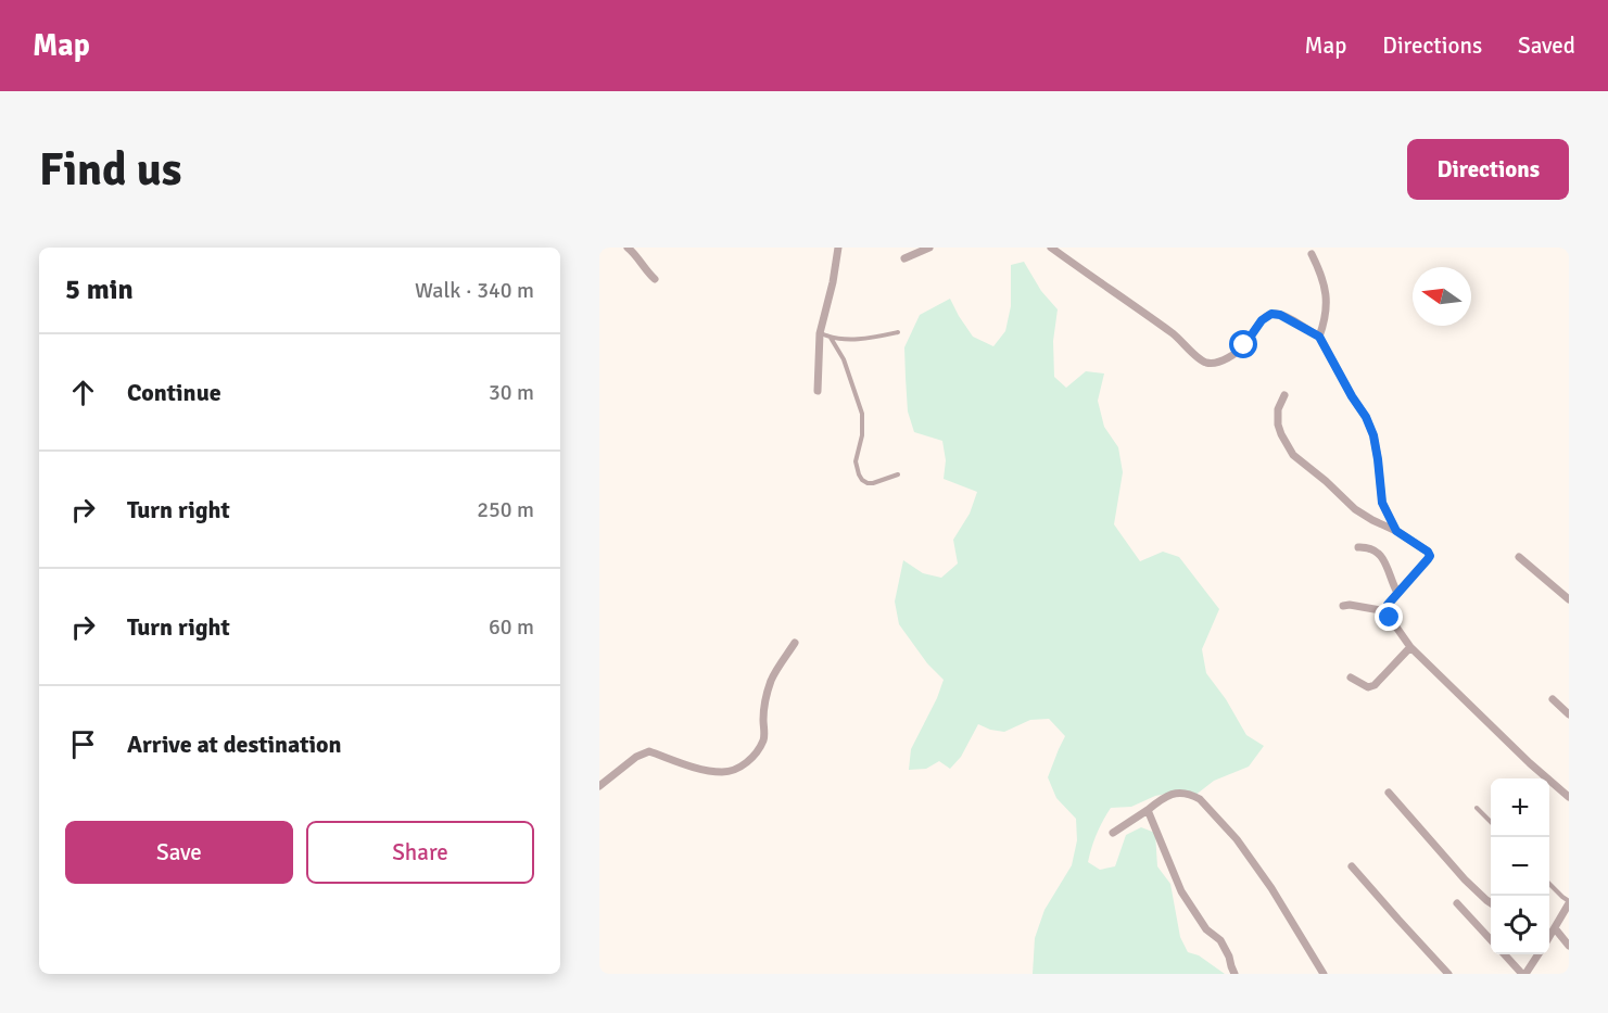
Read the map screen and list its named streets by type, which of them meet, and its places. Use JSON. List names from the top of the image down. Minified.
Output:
{"north":"left","page":{"header":"Map","nav":["Map","Directions","Saved"],"buttons":["Directions",["Save","Share"]],"title":"Find us","heading":["5 min","Walk · 340 m"],"list":[["Continue","30 m"],["Turn right","250 m"],["Turn right","60 m"],"Arrive at destination"],"map_buttons":["+","−"]}}
